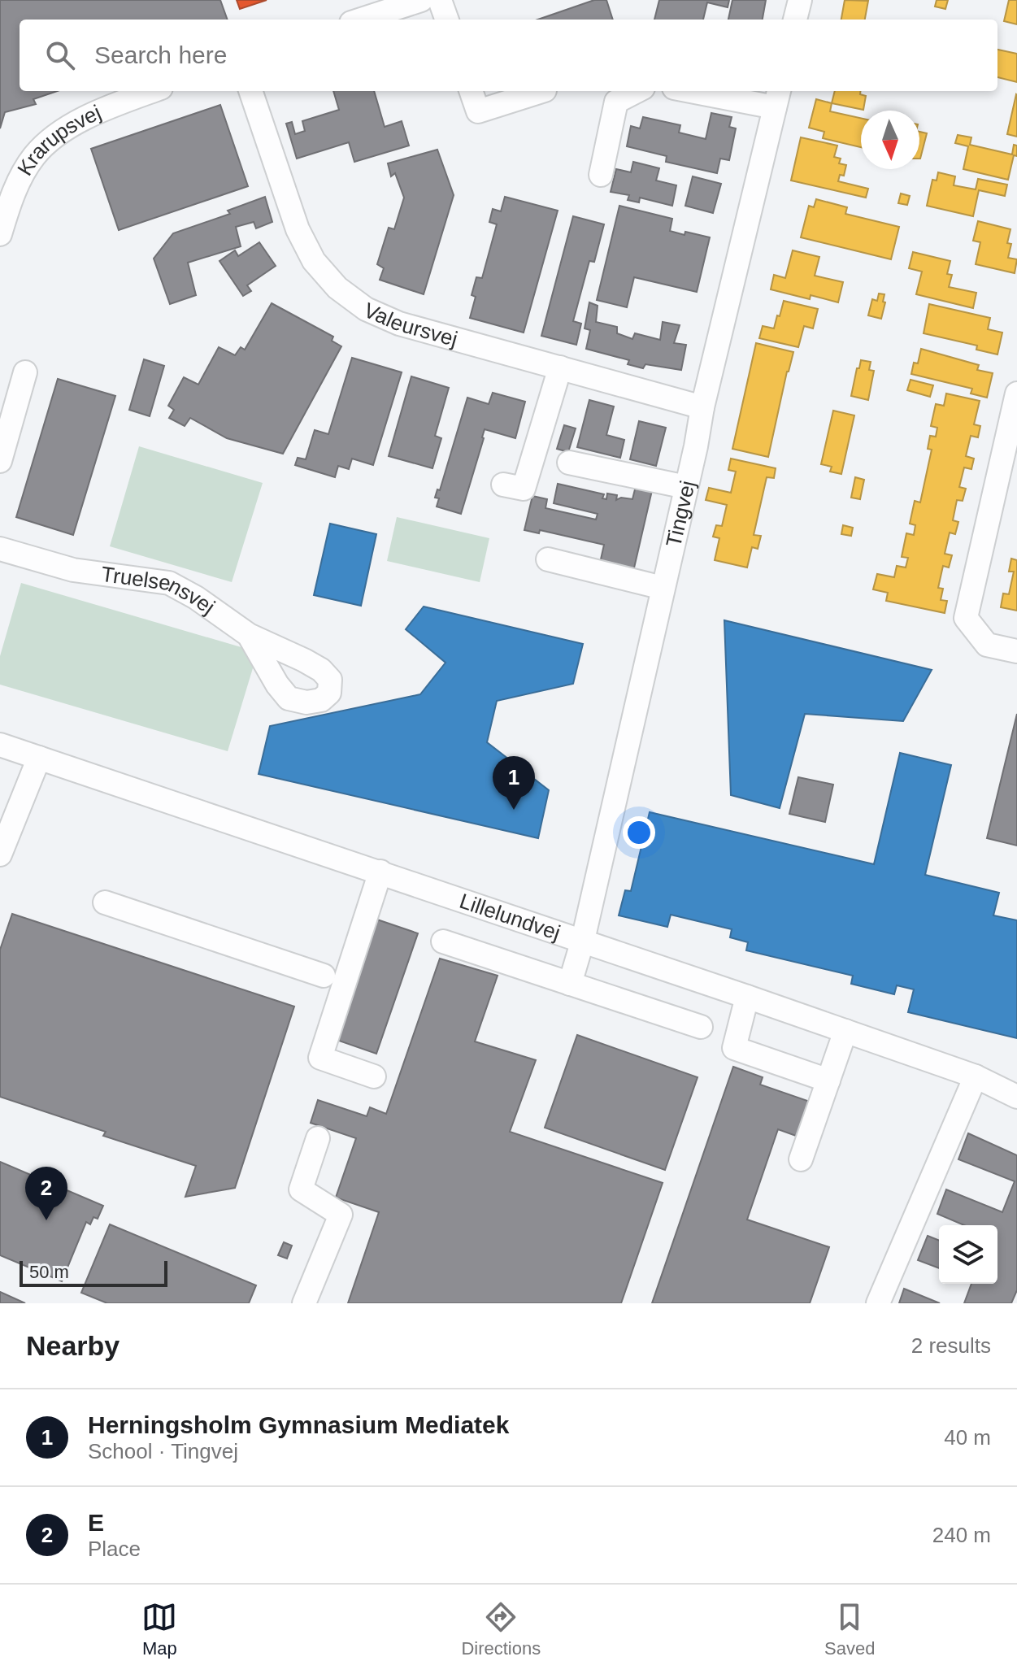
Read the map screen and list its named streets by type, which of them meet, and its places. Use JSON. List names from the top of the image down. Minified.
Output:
{"streets":{"street":["Krarupsvej","Valeursvej","Tingvej","Truelsensvej","Lillelundvej"]},"crossings":[["Valeursvej","Tingvej"],["Tingvej","Lillelundvej"]],"scale_bar":"50 m","north":"bottom","page":{"search":"Search here","pins":["1","2"],"scale":"50 m","heading":["Nearby","2 results"],"list":[{"mark":"1","name":"Herningsholm Gymnasium Mediatek","note":"School · Tingvej","value":"40 m"},{"mark":"2","name":"E","note":"Place","value":"240 m"}],"nav":["Map","Directions","Saved"]}}
